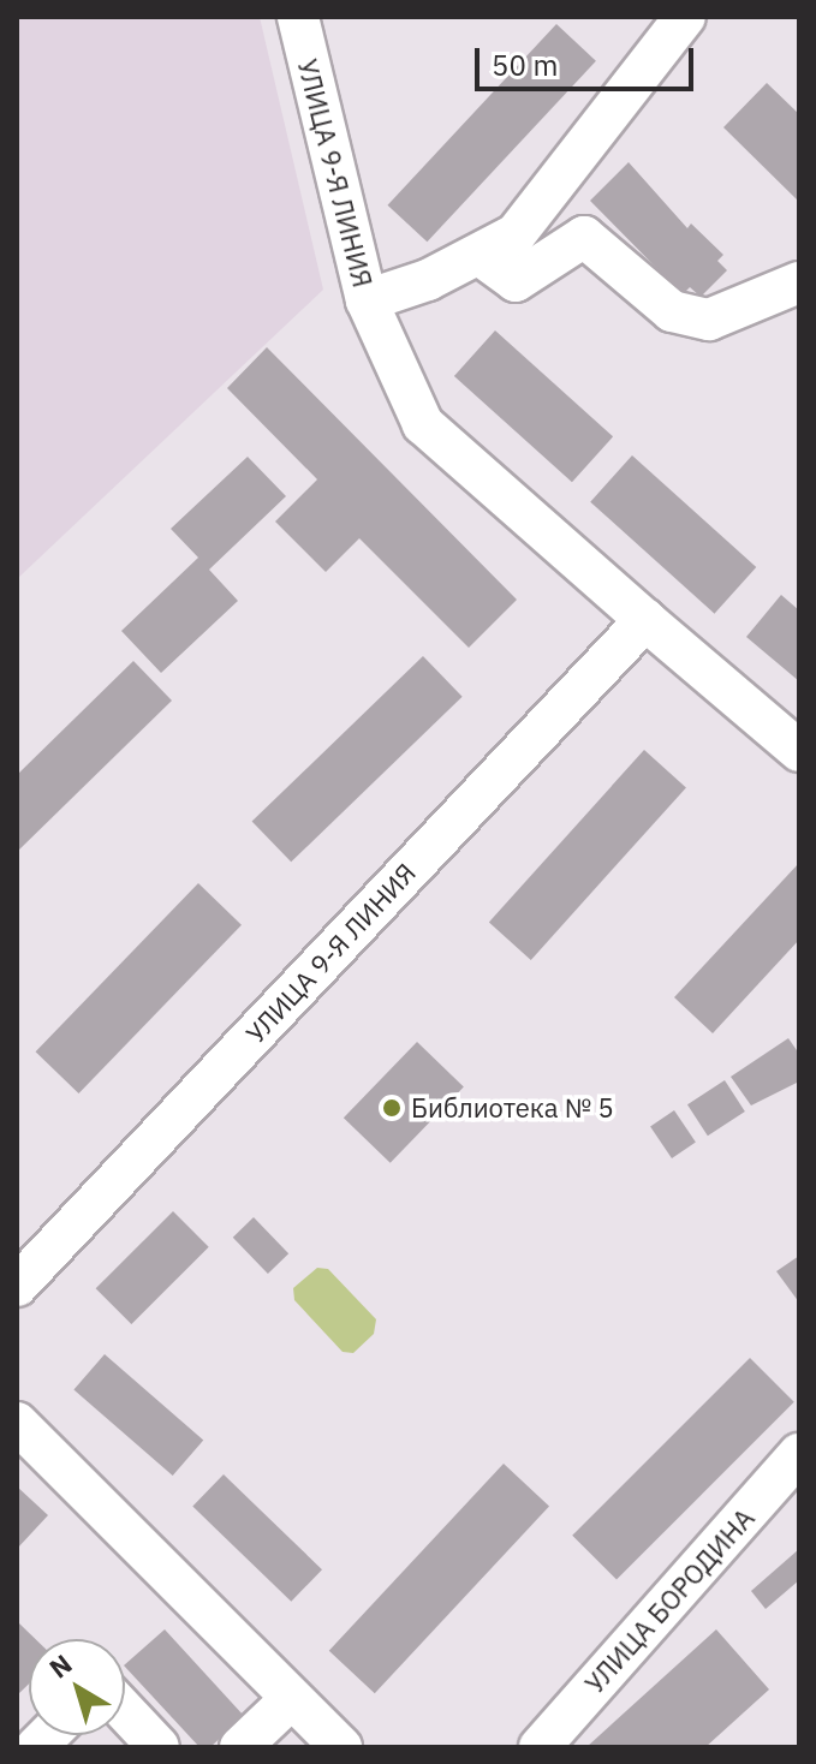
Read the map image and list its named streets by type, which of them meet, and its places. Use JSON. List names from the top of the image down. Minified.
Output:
{"streets":{"street":["УЛИЦА 9-Я ЛИНИЯ","УЛИЦА БОРОДИНА"]},"places":["Библиотека № 5"],"scale_bar":"50 m","north":"top left"}
